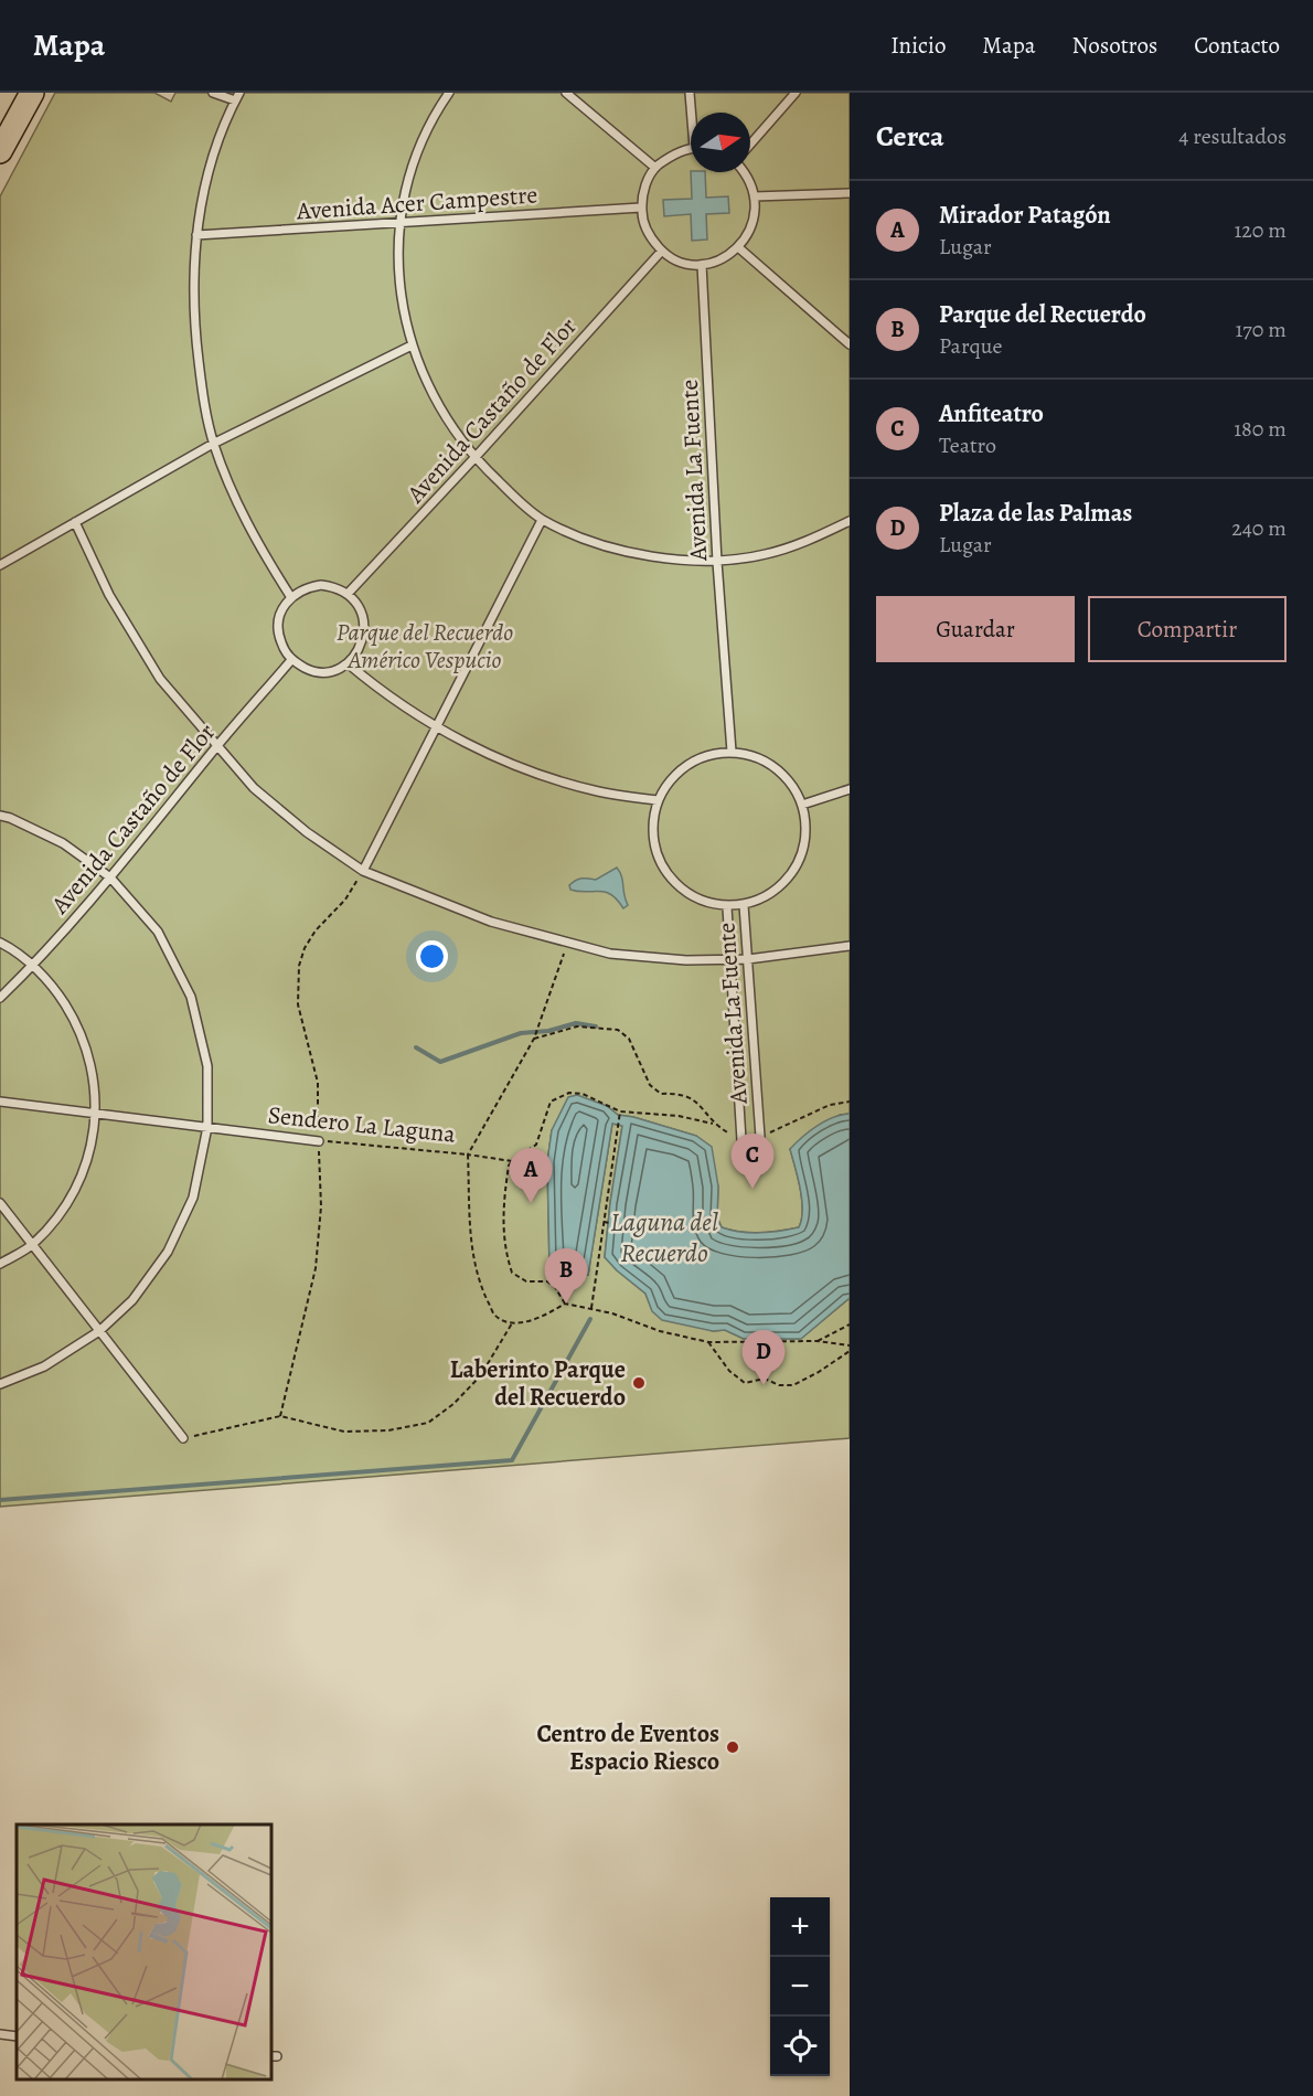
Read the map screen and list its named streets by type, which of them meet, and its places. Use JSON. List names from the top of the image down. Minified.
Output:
{"streets":{"lane":["Avenida Acer Campestre","Avenida Castaño de Flor","Avenida La Fuente","Sendero La Laguna"]},"water":["Laguna del Recuerdo"],"parks":["Parque del Recuerdo Américo Vespucio"],"places":["Laberinto Parque del Recuerdo","Centro de Eventos Espacio Riesco"],"north":"right","page":{"header":"Mapa","nav":["Inicio","Mapa","Nosotros","Contacto"],"heading":["Cerca","4 resultados"],"list":[{"mark":"A","name":"Mirador Patagón","note":"Lugar","value":"120 m"},{"mark":"B","name":"Parque del Recuerdo","note":"Parque","value":"170 m"},{"mark":"C","name":"Anfiteatro","note":"Teatro","value":"180 m"},{"mark":"D","name":"Plaza de las Palmas","note":"Lugar","value":"240 m"}],"buttons":["Guardar","Compartir"],"pins":["C","A","B","D"],"map_buttons":["+","−"]}}
